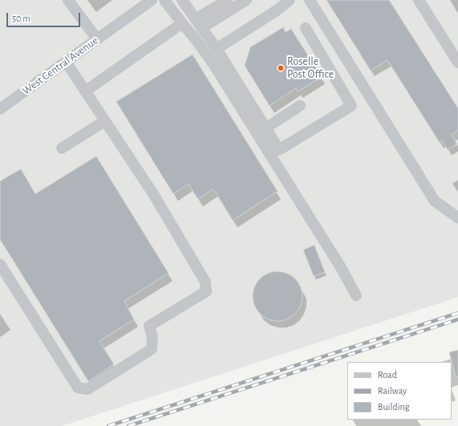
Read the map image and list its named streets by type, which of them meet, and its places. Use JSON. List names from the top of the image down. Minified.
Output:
{"streets":{"street":["West Central Avenue"]},"places":["Roselle Post Office"],"legend":["Road","Railway","Building"],"scale_bar":"50 m"}
